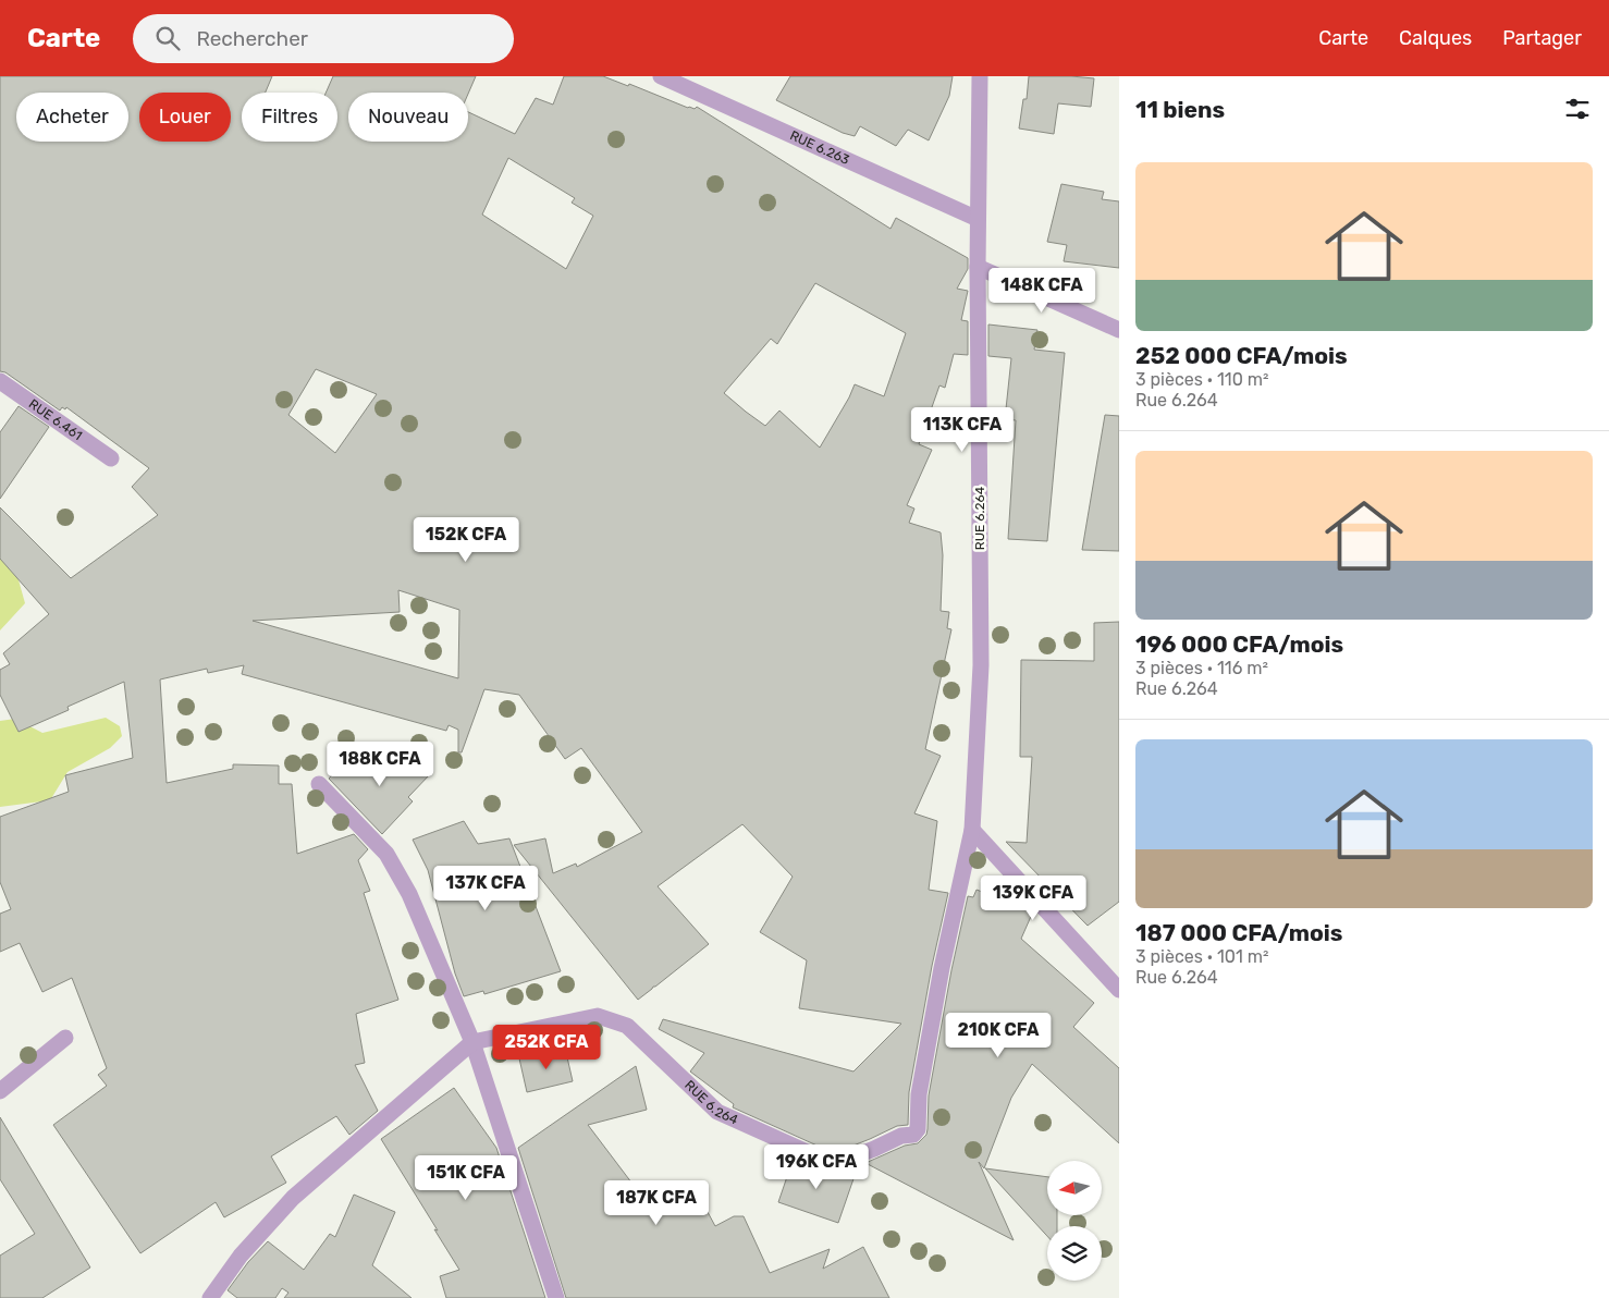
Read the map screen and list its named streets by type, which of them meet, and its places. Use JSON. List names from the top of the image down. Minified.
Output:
{"streets":{"street":["RUE 6.263","RUE 6.461","RUE 6.264"]},"crossings":[["RUE 6.263","RUE 6.264"]],"north":"left","page":{"header":"Carte","search":"Rechercher","nav":["Carte","Calques","Partager"],"heading":"11 biens","chip":["Acheter","Louer","Filtres","Nouveau"],"list":[{"name":"252 000 CFA/mois","note":"3 pièces · 110 m² · Rue 6.264"},{"name":"196 000 CFA/mois","note":"3 pièces · 116 m² · Rue 6.264"},{"name":"187 000 CFA/mois","note":"3 pièces · 101 m² · Rue 6.264"}],"price":["148K CFA","113K CFA","152K CFA","188K CFA","137K CFA","139K CFA","210K CFA","252K CFA","196K CFA","151K CFA","187K CFA"]}}
